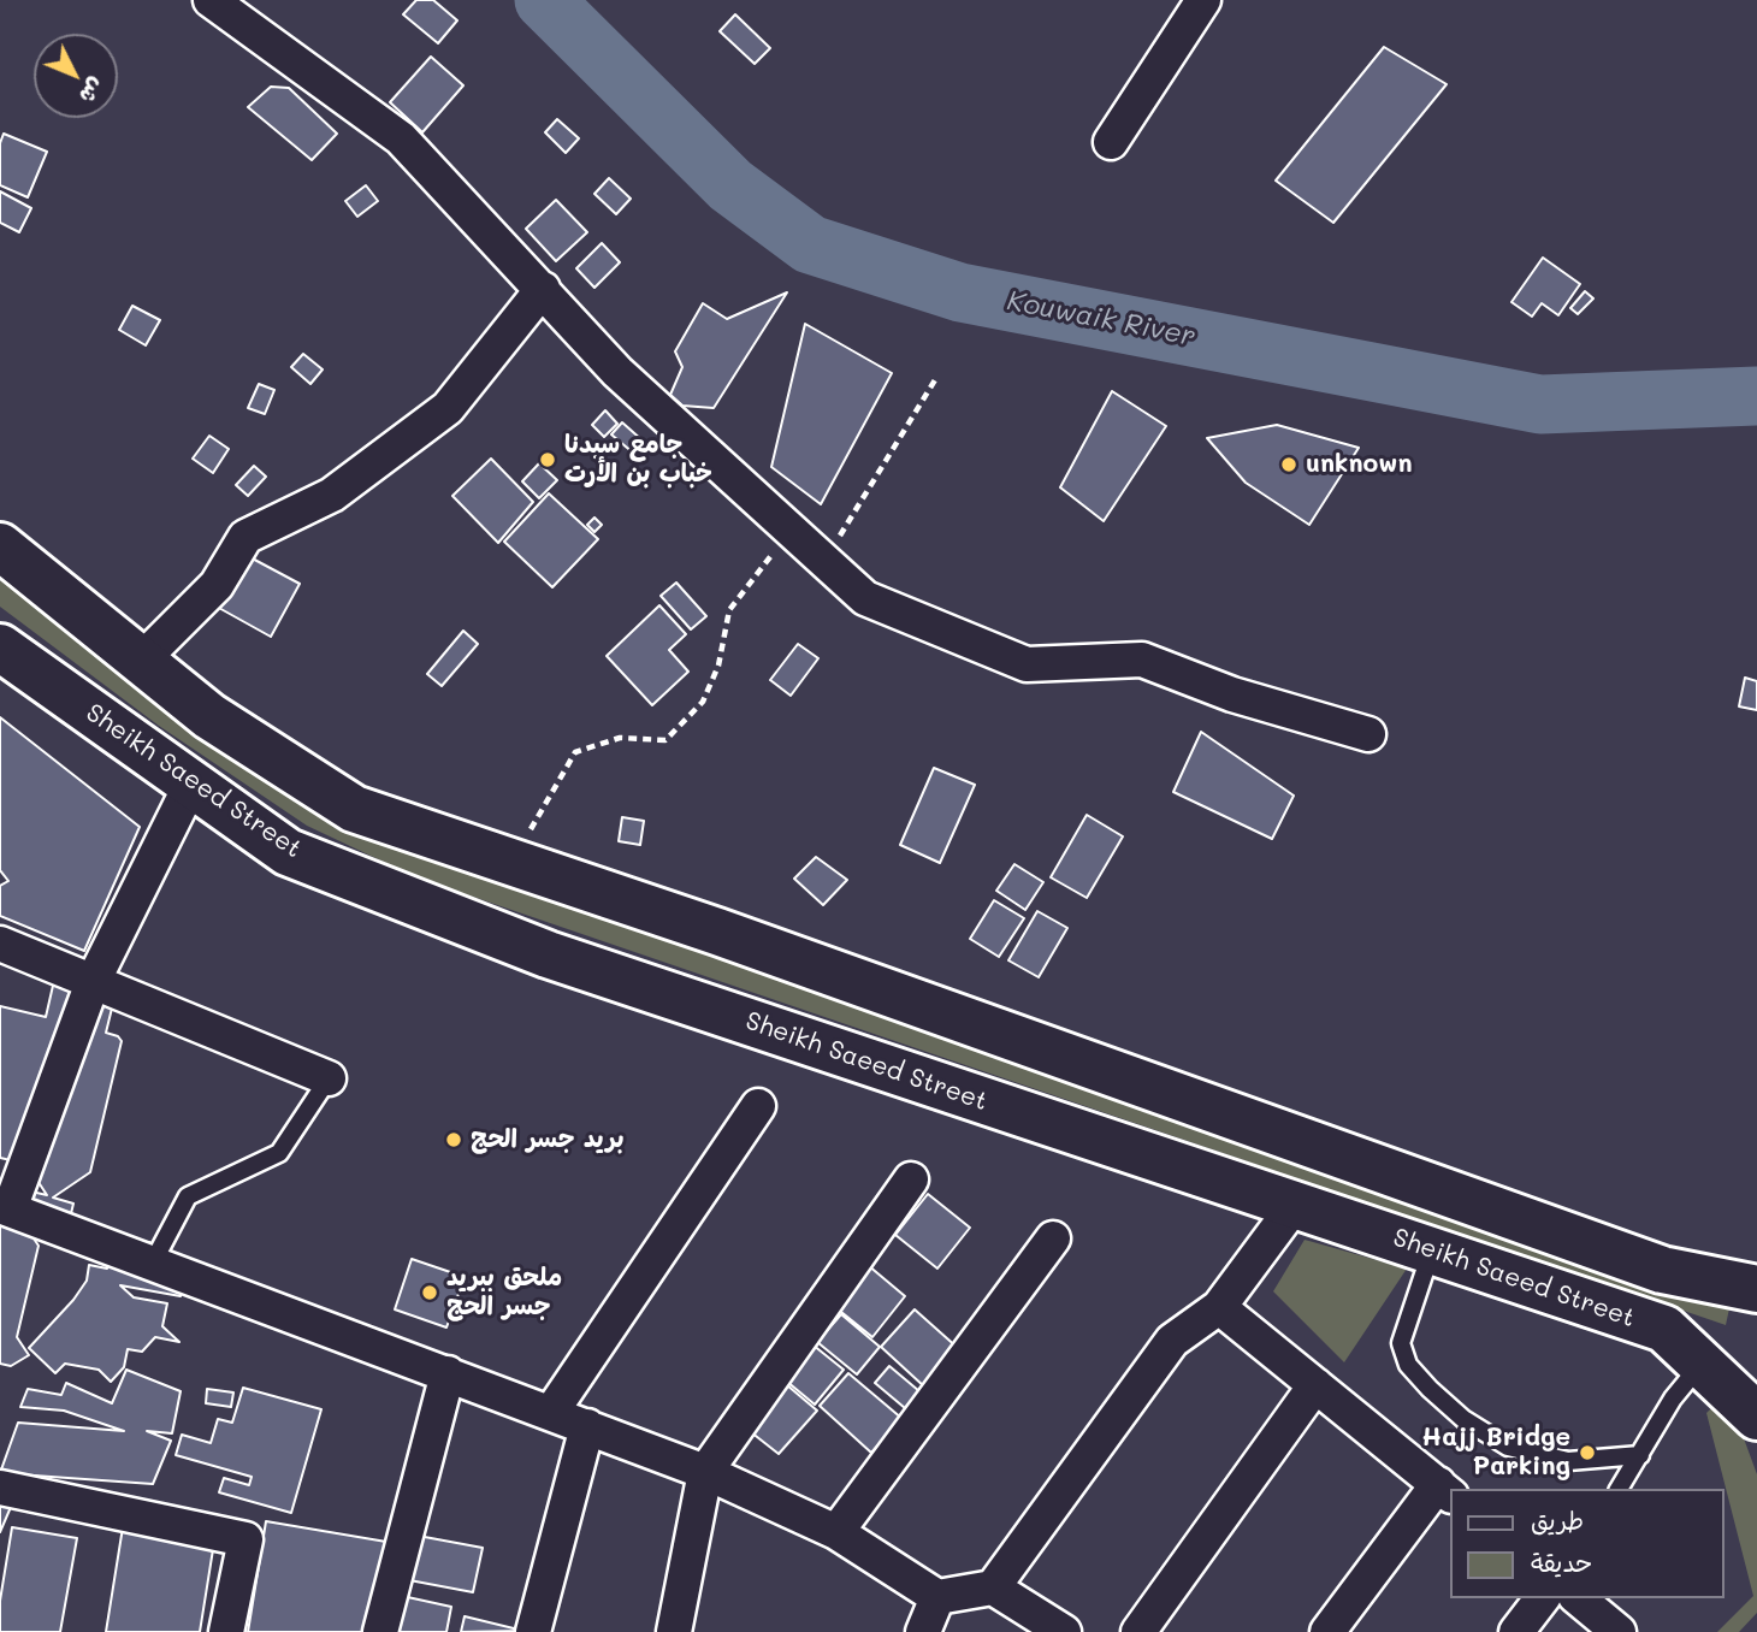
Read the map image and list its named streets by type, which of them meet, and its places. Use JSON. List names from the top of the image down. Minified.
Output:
{"streets":{"main road":["Sheikh Saeed Street"]},"water":["Kouwaik River"],"places":["جامع سيدنا خباب بن الأرت","unknown","بريد جسر الحج","ملحق ببريد جسر الحج","Hajj Bridge Parking"],"legend":["طريق","حديقة"],"north":"bottom right"}
